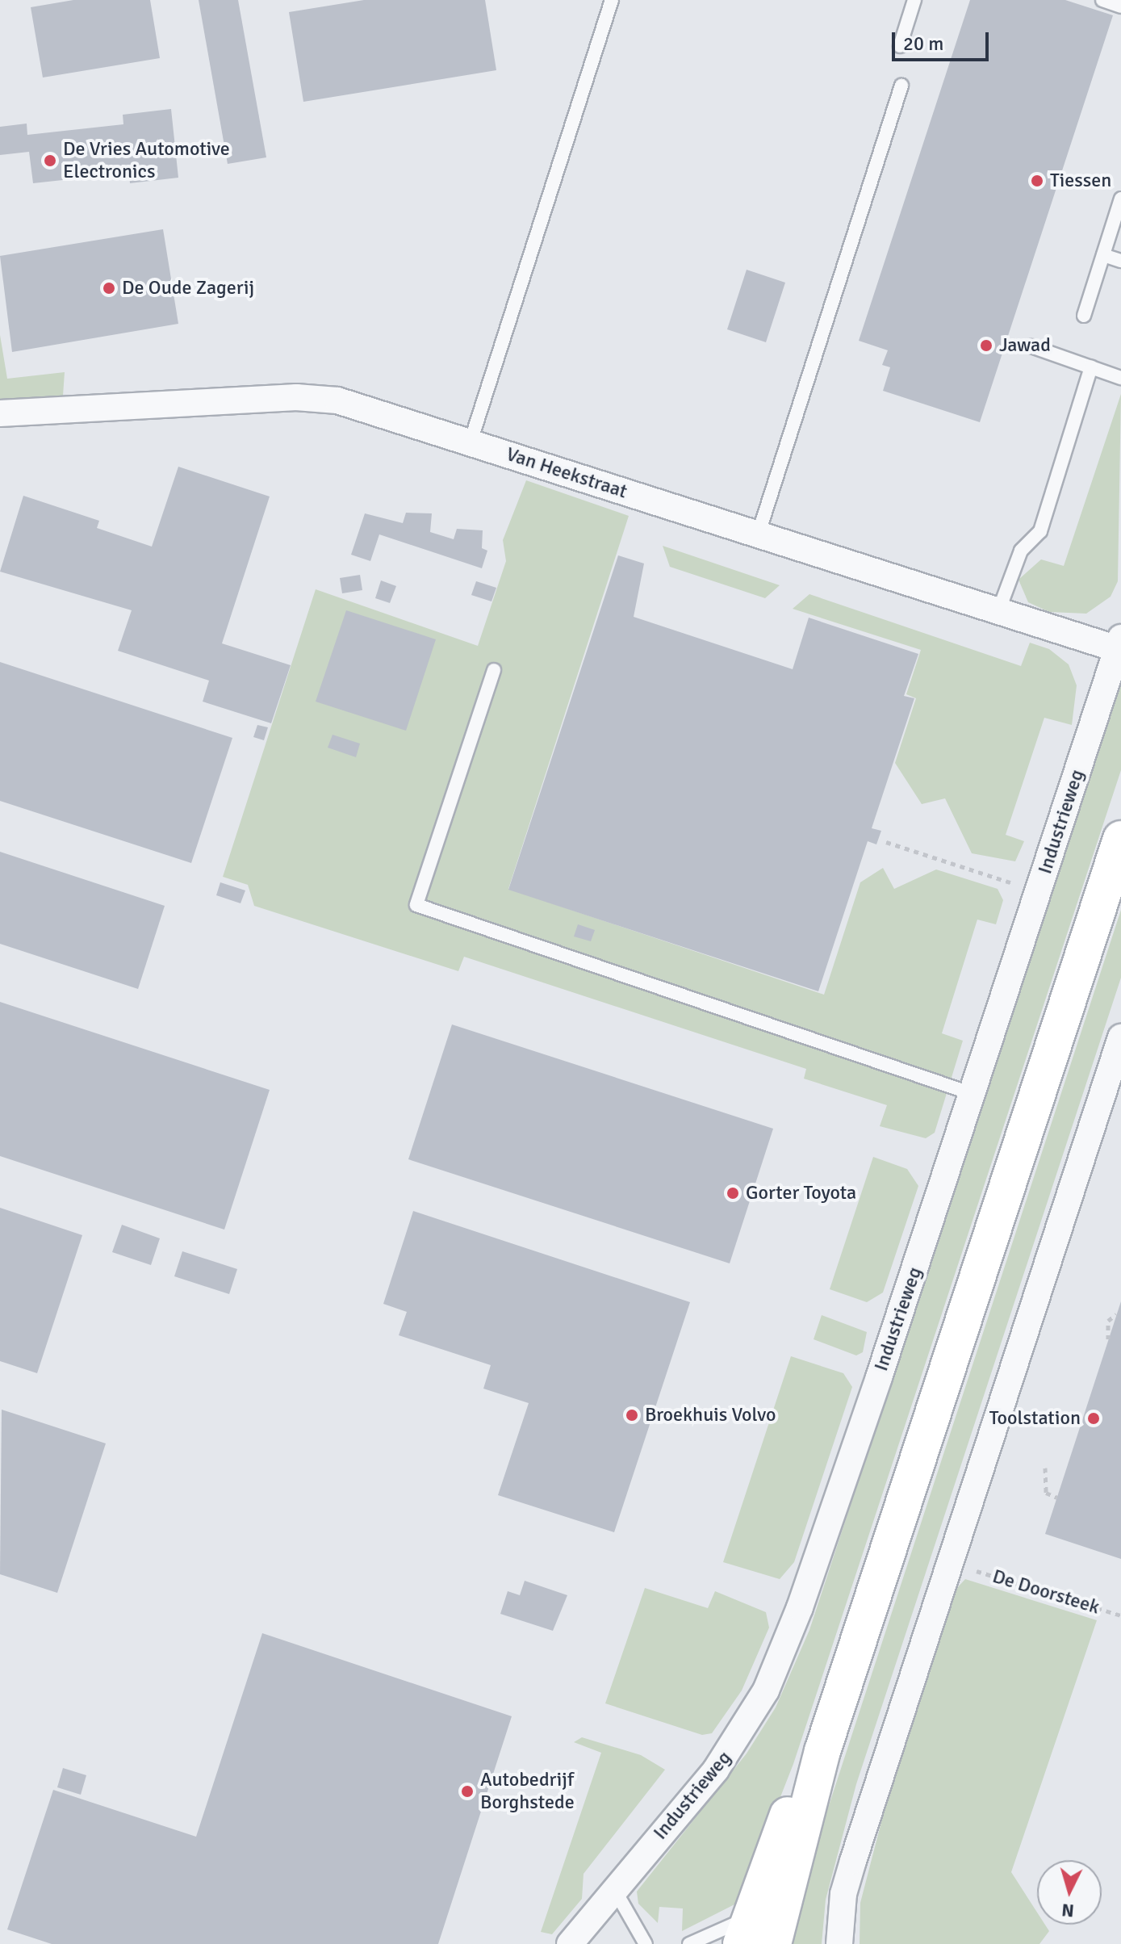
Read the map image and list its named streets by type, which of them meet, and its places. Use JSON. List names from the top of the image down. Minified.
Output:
{"streets":{"street":["Van Heekstraat","Industrieweg"],"path":["De Doorsteek"]},"crossings":[["Van Heekstraat","Industrieweg"]],"places":["De Vries Automotive Electronics","Tiessen","De Oude Zagerij","Jawad","Gorter Toyota","Broekhuis Volvo","Toolstation","Autobedrijf Borghstede"],"scale_bar":"20 m","north":"bottom"}
